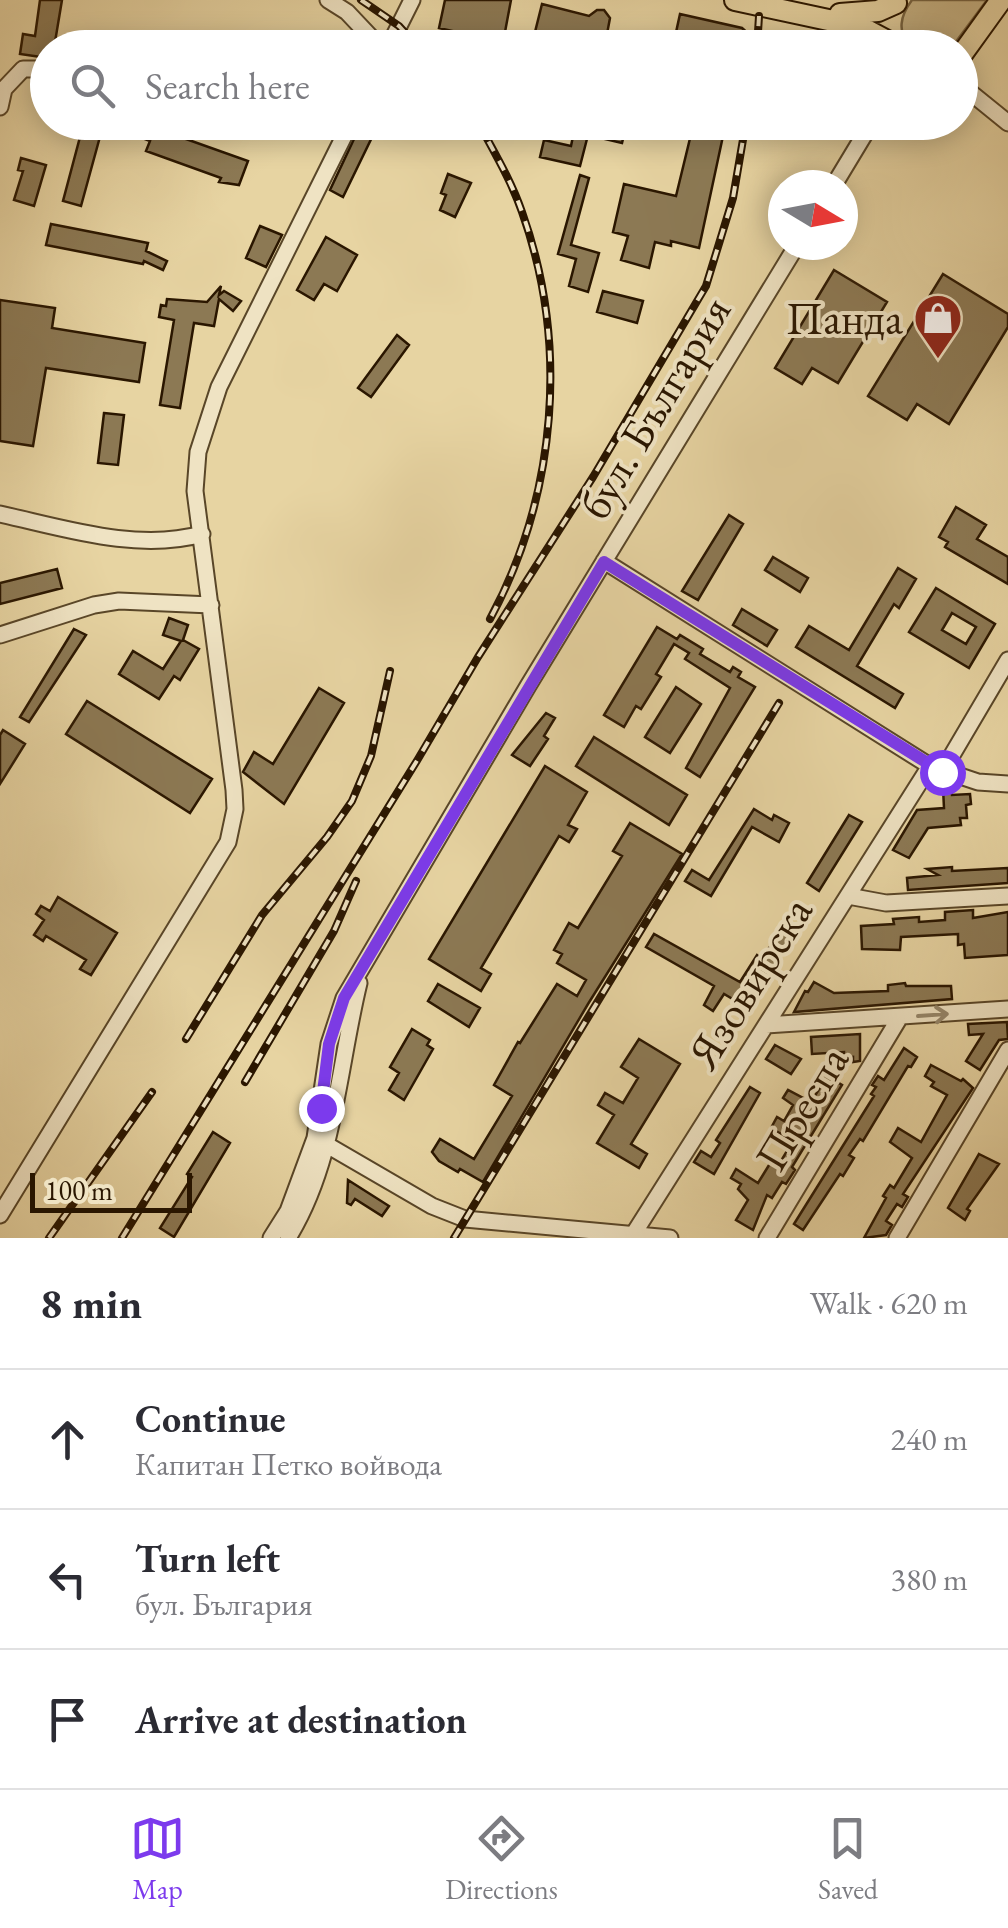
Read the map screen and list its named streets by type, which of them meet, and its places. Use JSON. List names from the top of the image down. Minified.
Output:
{"streets":{"street":["бул. България","Язовирска","Преспа"]},"places":{"shop":["Панда"]},"scale_bar":"100 m","north":"right","page":{"search":"Search here","scale":"100 m","heading":["8 min","Walk · 620 m"],"list":[["Continue","Капитан Петко войвода","240 m"],["Turn left","бул. България","380 m"],"Arrive at destination"],"nav":["Map","Directions","Saved"]}}
